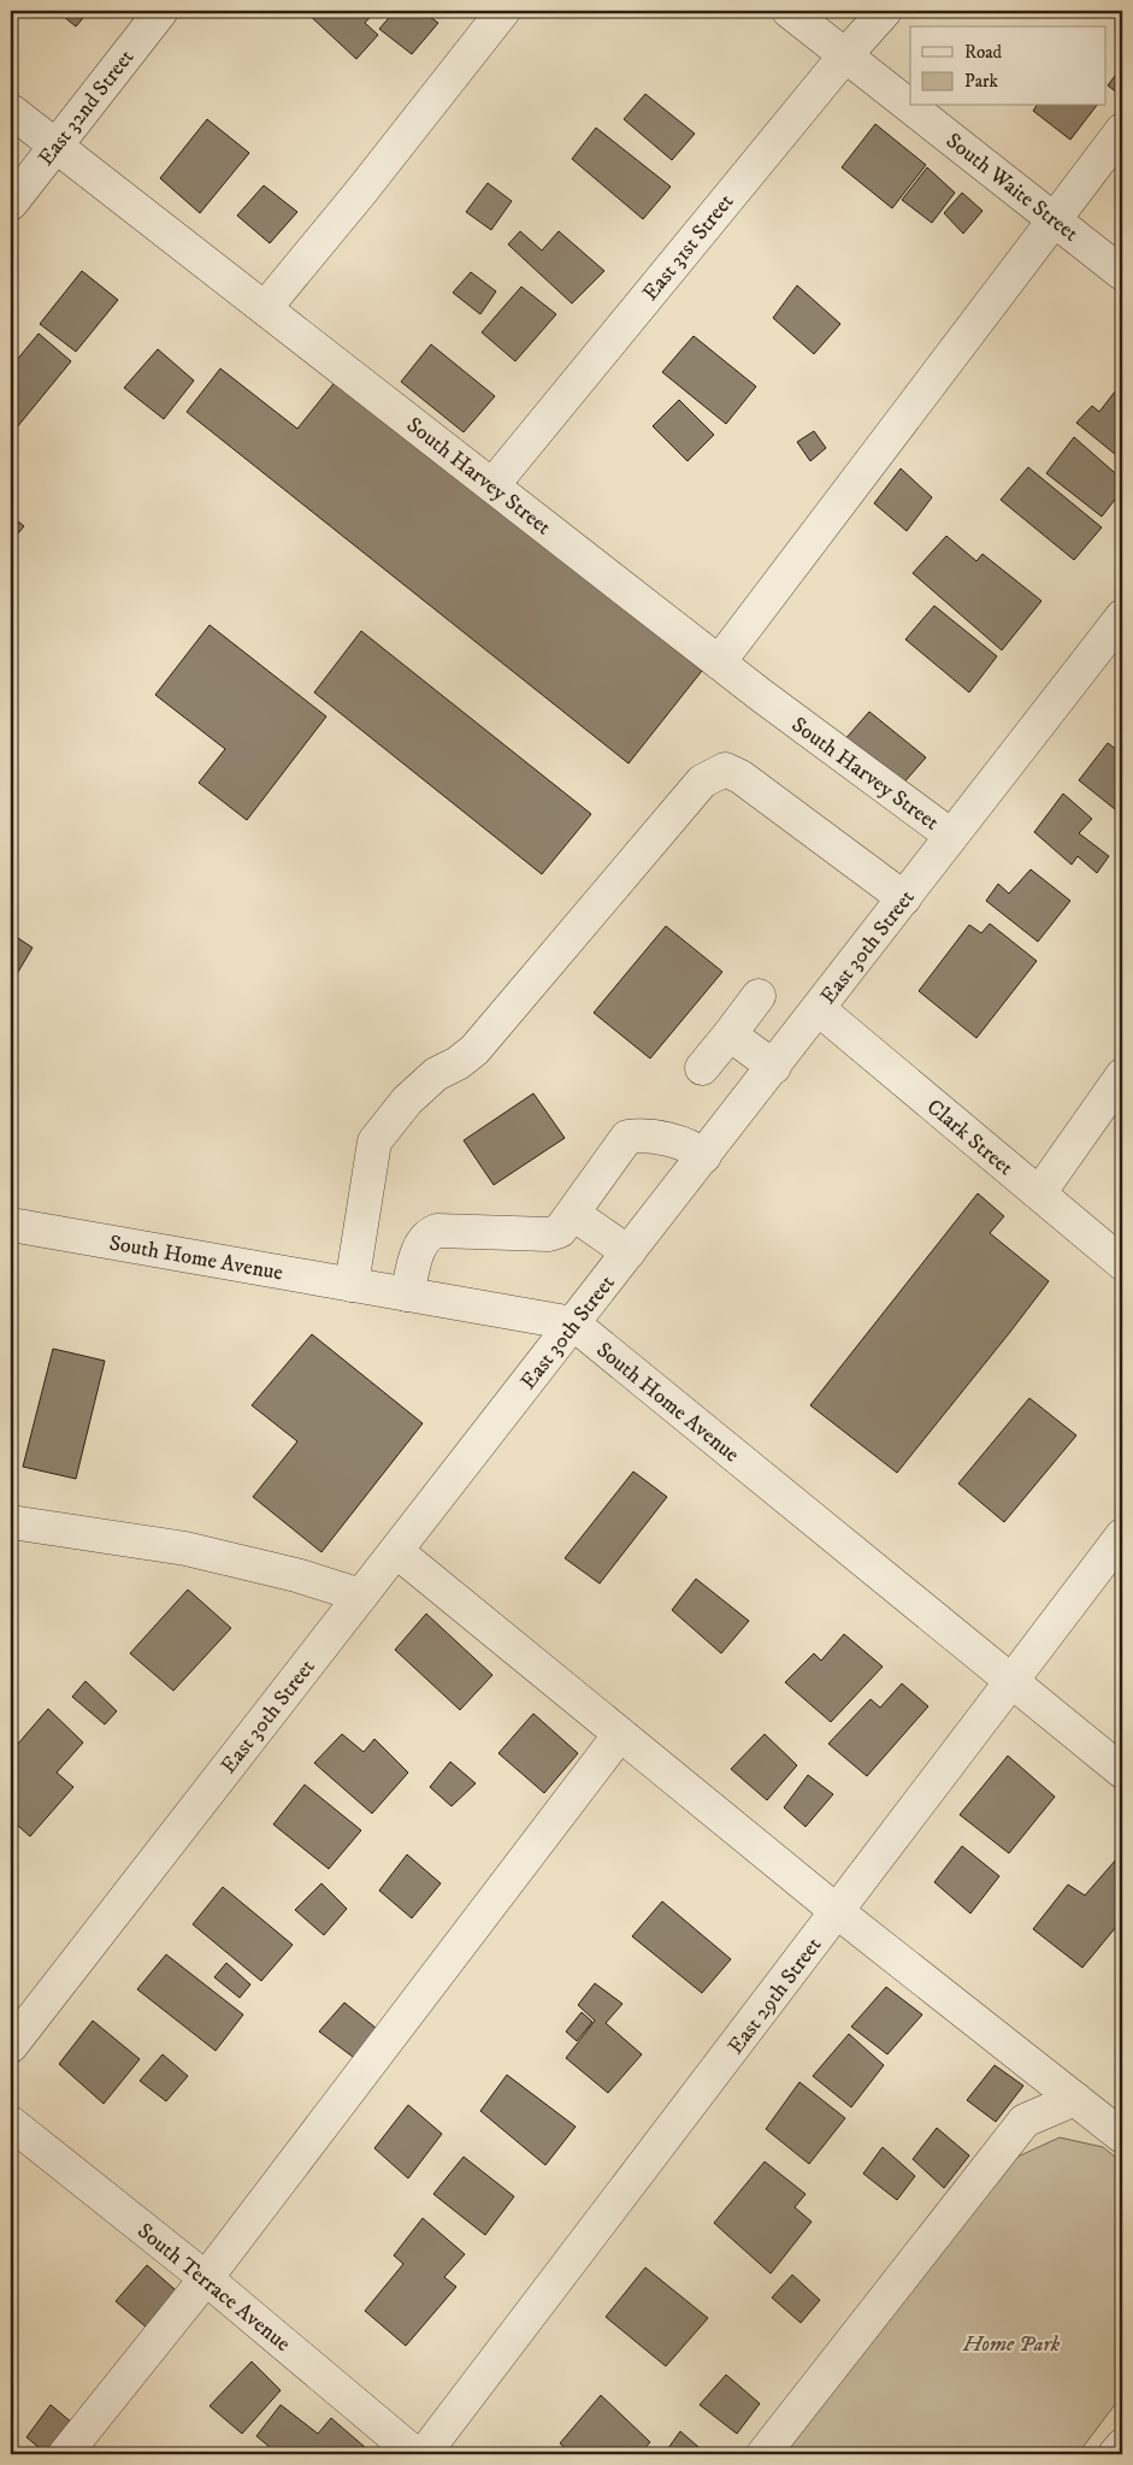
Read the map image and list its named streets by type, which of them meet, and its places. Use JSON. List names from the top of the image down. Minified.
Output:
{"streets":{"street":["East 32nd Street","South Waite Street","East 31st Street","South Harvey Street","East 30th Street","Clark Street","South Home Avenue","East 29th Street","South Terrace Avenue"]},"crossings":[["East 32nd Street","South Harvey Street"],["South Waite Street","East 31st Street"],["East 31st Street","South Harvey Street"],["South Harvey Street","East 30th Street"],["East 30th Street","Clark Street"],["East 30th Street","South Home Avenue"],["South Home Avenue","East 29th Street"]],"parks":["Home Park"],"legend":["Road","Park"]}
